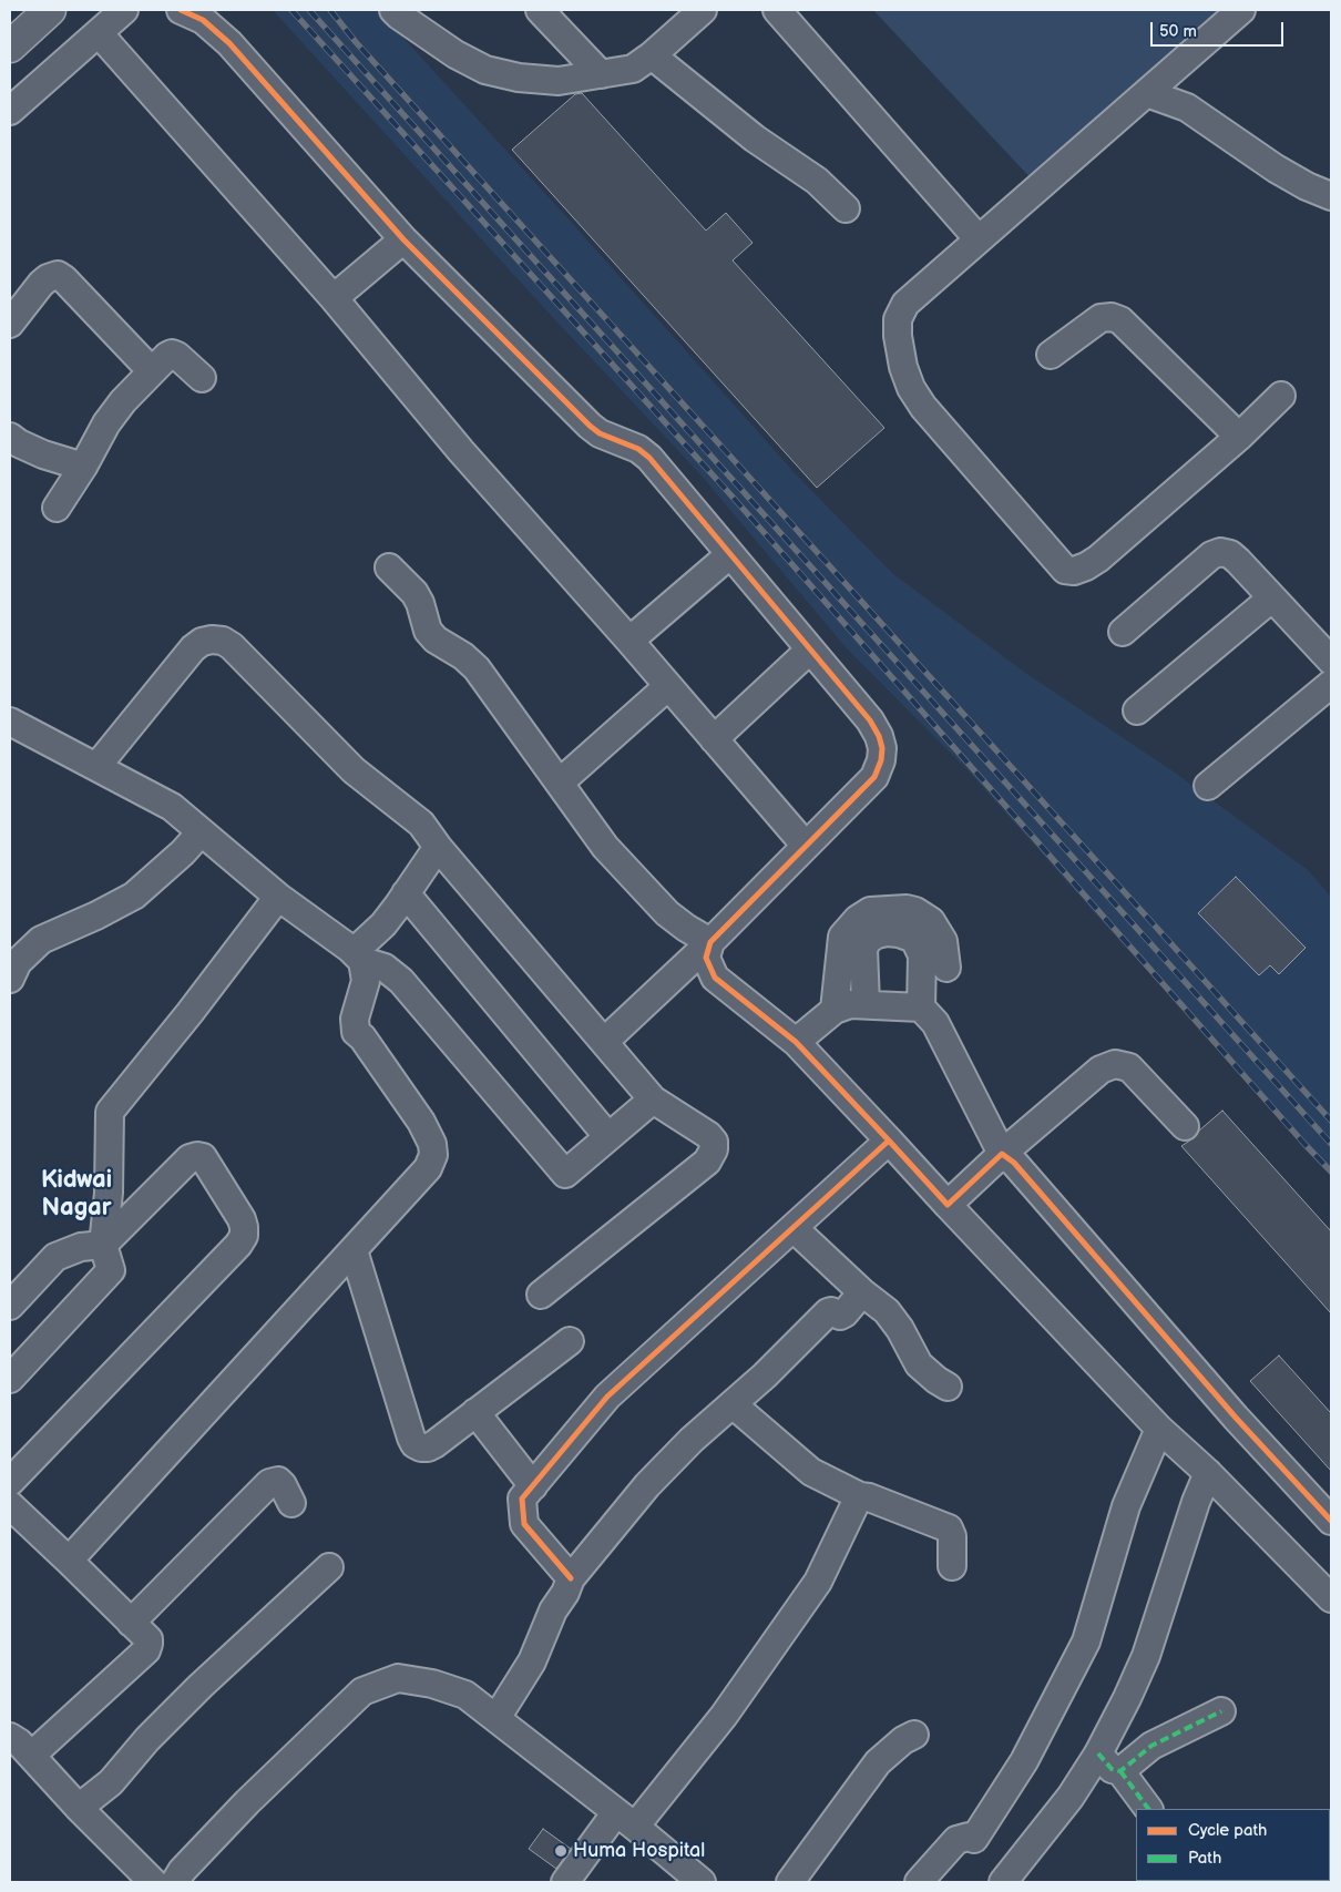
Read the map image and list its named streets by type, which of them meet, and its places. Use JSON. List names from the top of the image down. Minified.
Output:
{"districts":["Kidwai Nagar"],"places":["Huma Hospital"],"legend":["Cycle path","Path"],"scale_bar":"50 m"}
